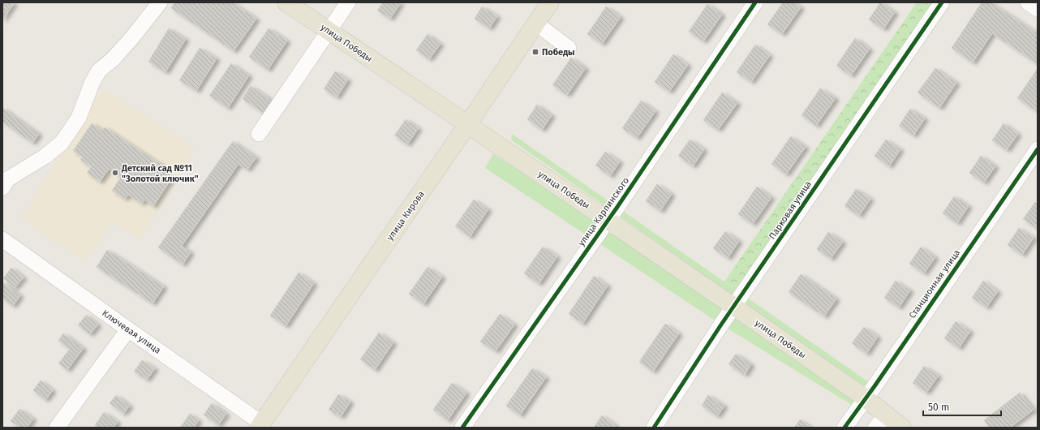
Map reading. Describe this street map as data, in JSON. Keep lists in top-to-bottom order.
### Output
{
  "streets": {
    "main road": ["улица Победы", "улица Кирова"],
    "street": [
      "Парковая улица",
      "улица Карпинского",
      "Станционная улица",
      "Ключевая улица"
    ]
  },
  "crossings": [
    ["улица Победы", "Парковая улица"],
    ["улица Победы", "улица Карпинского"],
    ["улица Победы", "улица Кирова"],
    ["улица Победы", "Станционная улица"],
    ["улица Кирова", "Ключевая улица"]
  ],
  "places": {
    "transit": ["Победы"],
    "other": ["Детский сад №11 \"Золотой ключик\""]
  },
  "scale_bar": "50 m"
}
